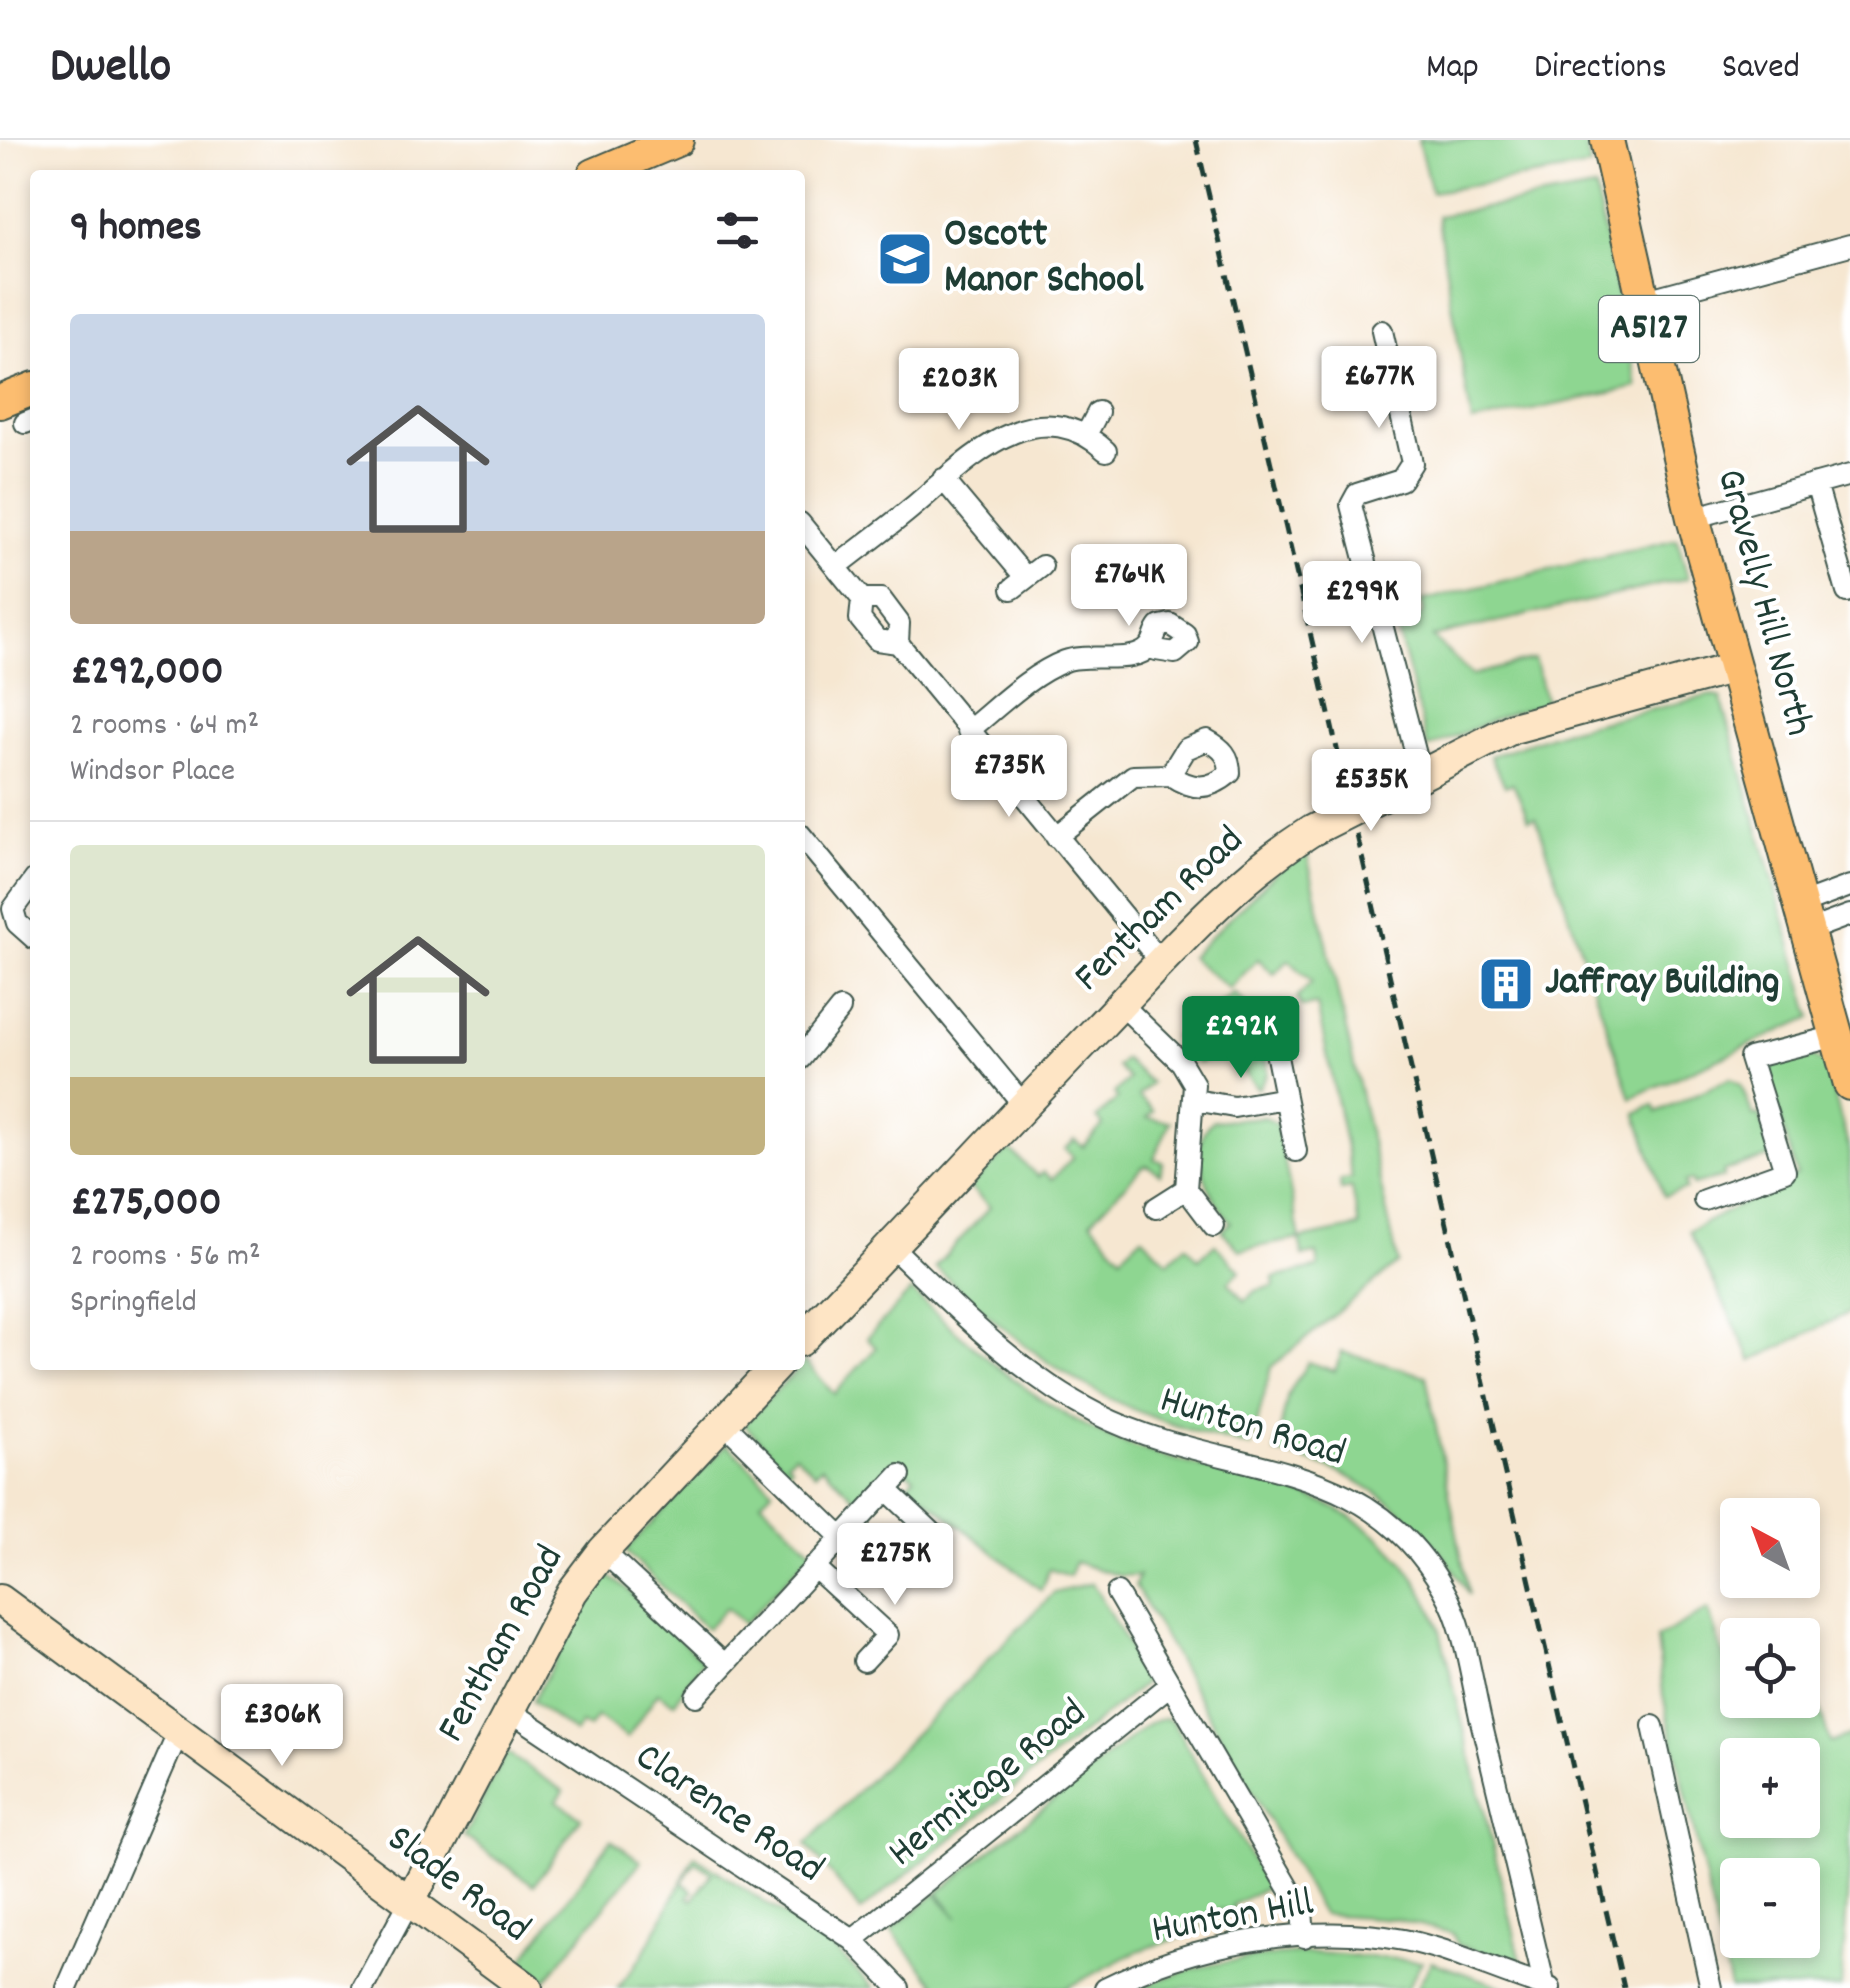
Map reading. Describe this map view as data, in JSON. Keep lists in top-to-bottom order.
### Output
{
  "streets": {
    "main road": ["A5127", "Gravelly Hill North"],
    "street": [
      "Fentham Road",
      "Hunton Road",
      "Hermitage Road",
      "Clarence Road",
      "Slade Road",
      "Hunton Hill"
    ]
  },
  "crossings": [
    ["Gravelly Hill North", "Fentham Road"],
    ["Fentham Road", "Hunton Road"],
    ["Fentham Road", "Clarence Road"],
    ["Fentham Road", "Slade Road"],
    ["Hunton Road", "Hunton Hill"],
    ["Hermitage Road", "Clarence Road"]
  ],
  "places": {
    "school or university": ["Oscott Manor School"],
    "building": ["Jaffray Building"]
  },
  "north": "top left",
  "page": {
    "header": "Dwello",
    "nav": ["Map", "Directions", "Saved"],
    "heading": "9 homes",
    "list": [
      {
        "name": "£292,000",
        "note": "2 rooms · 64 m² · Windsor Place"
      },
      {
        "name": "£275,000",
        "note": "2 rooms · 56 m² · Springfield"
      }
    ],
    "price": [
      "£677K",
      "£203K",
      "£764K",
      "£299K",
      "£735K",
      "£535K",
      "£292K",
      "£275K",
      "£306K"
    ],
    "map_buttons": ["+", "−"]
  }
}
